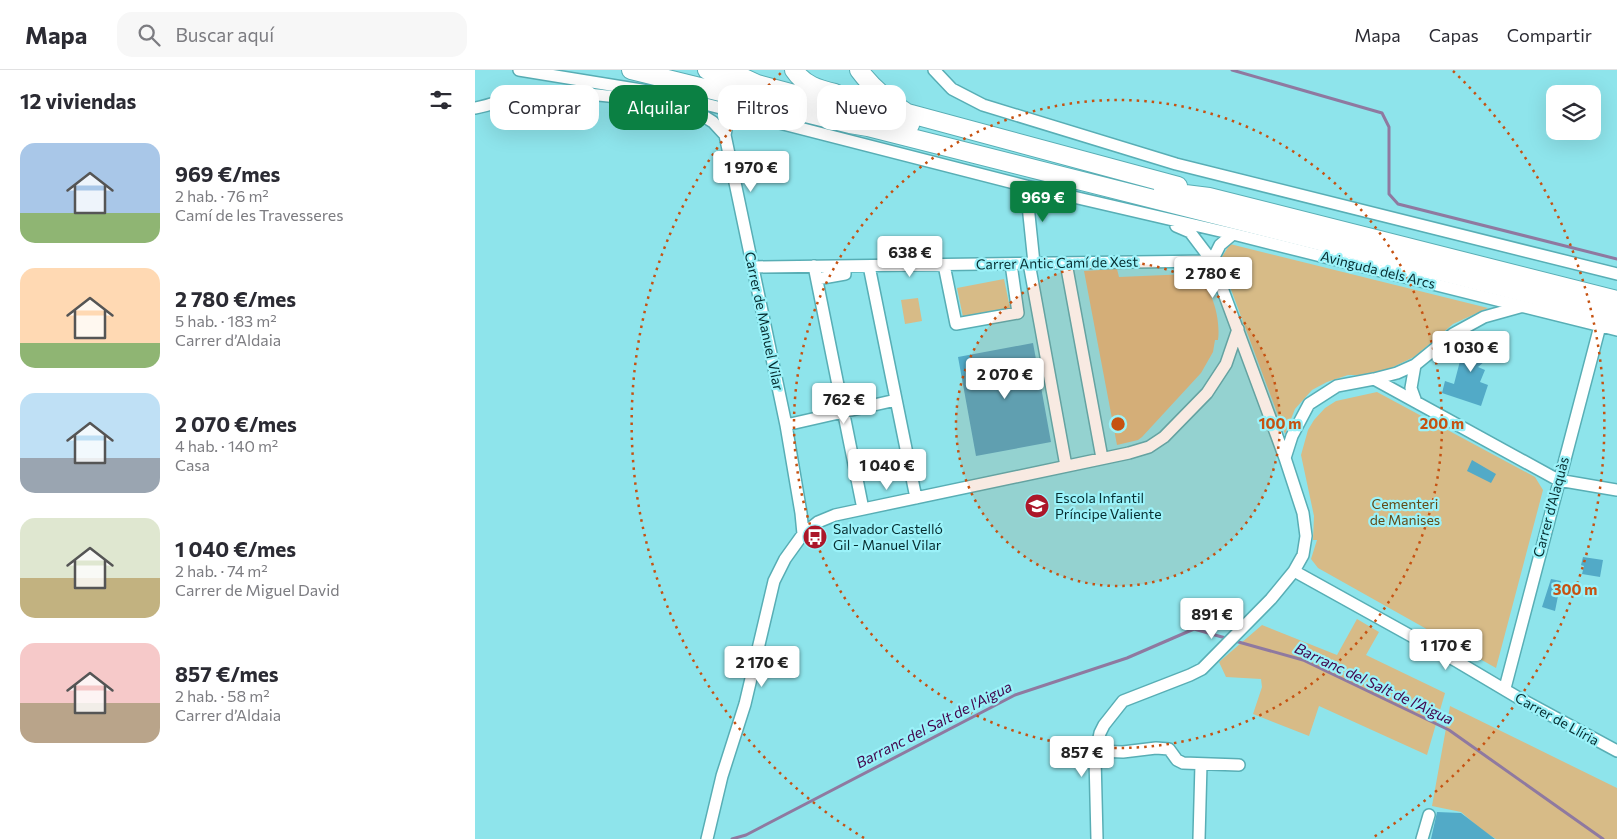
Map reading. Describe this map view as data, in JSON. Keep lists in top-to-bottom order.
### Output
{
  "streets": {
    "street": [
      "Carrer Antic Camí de Xest",
      "Avinguda dels Arcs",
      "Carrer de Manuel Vilar",
      "Carrer d’Alaquàs",
      "Carrer de Llíria"
    ]
  },
  "crossings": [
    ["Carrer Antic Camí de Xest", "Carrer de Manuel Vilar"],
    ["Avinguda dels Arcs", "Carrer d’Alaquàs"],
    ["Carrer d’Alaquàs", "Carrer de Llíria"]
  ],
  "water": ["Barranc del Salt de l'Aigua"],
  "parks": ["Cementeri de Manises"],
  "places": {
    "school or university": ["Escola Infantil Príncipe Valiente"],
    "bus stop": ["Salvador Castelló Gil - Manuel Vilar"]
  },
  "page": {
    "header": "Mapa",
    "search": "Buscar aquí",
    "nav": ["Mapa", "Capas", "Compartir"],
    "heading": "12 viviendas",
    "chip": [
      "Comprar",
      "Alquilar",
      "Filtros",
      "Nuevo"
    ],
    "list": [
      {
        "name": "969 €/mes",
        "note": "2 hab. · 76 m² · Camí de les Travesseres"
      },
      {
        "name": "2 780 €/mes",
        "note": "5 hab. · 183 m² · Carrer d’Aldaia"
      },
      {
        "name": "2 070 €/mes",
        "note": "4 hab. · 140 m² · Casa"
      },
      {
        "name": "1 040 €/mes",
        "note": "2 hab. · 74 m² · Carrer de Miguel David"
      },
      {
        "name": "857 €/mes",
        "note": "2 hab. · 58 m² · Carrer d’Aldaia"
      }
    ],
    "price": [
      "1 970 €",
      "969 €",
      "638 €",
      "2 780 €",
      "1 030 €",
      "2 070 €",
      "762 €",
      "1 040 €",
      "891 €",
      "1 170 €",
      "2 170 €",
      "857 €"
    ]
  },
  "rings": ["100 m", "200 m", "300 m"]
}
